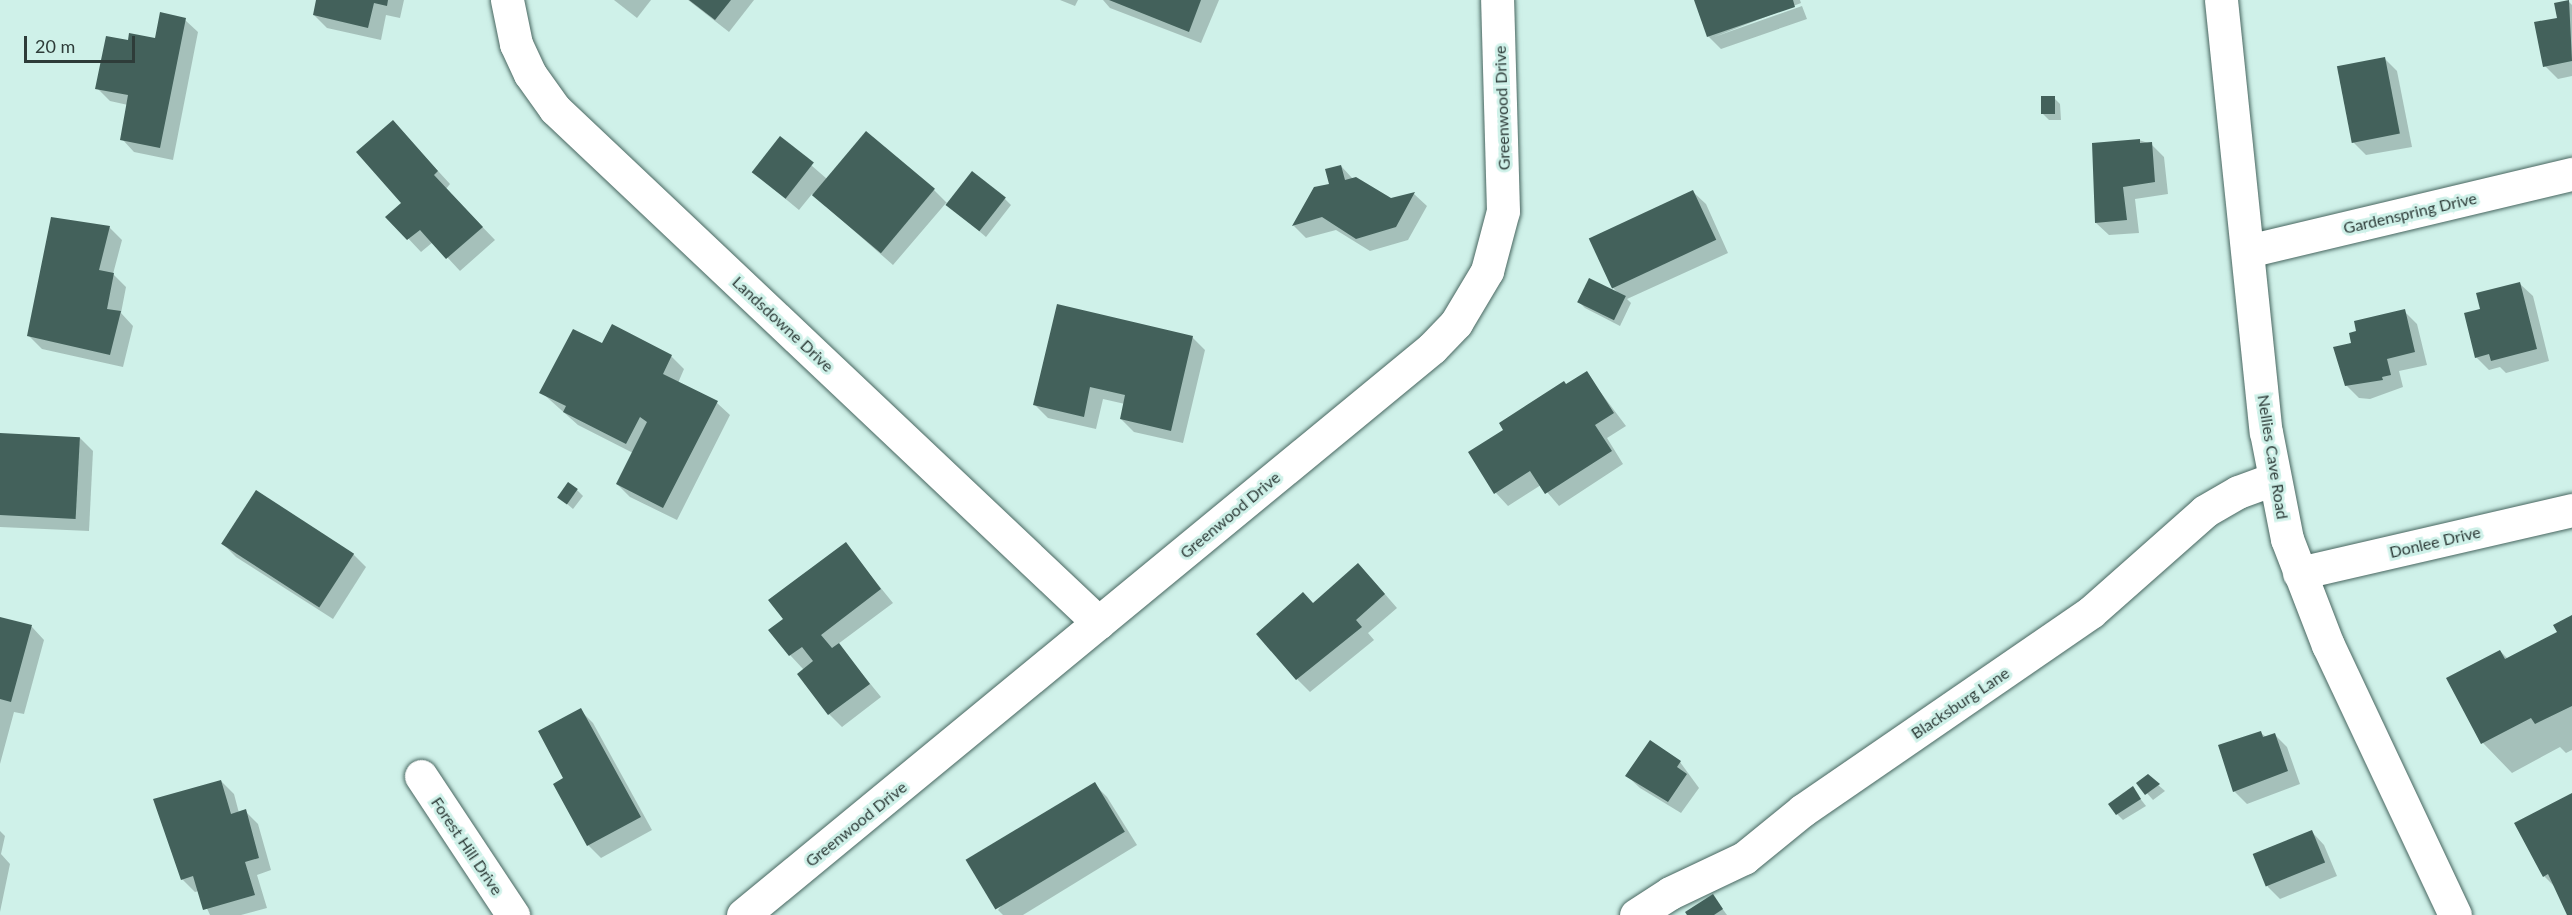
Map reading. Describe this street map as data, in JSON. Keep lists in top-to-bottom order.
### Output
{
  "streets": {
    "street": [
      "Greenwood Drive",
      "Gardenspring Drive",
      "Landsdowne Drive",
      "Nellies Cave Road",
      "Donlee Drive",
      "Blacksburg Lane",
      "Forest Hill Drive"
    ]
  },
  "crossings": [
    ["Greenwood Drive", "Landsdowne Drive"],
    ["Gardenspring Drive", "Nellies Cave Road"],
    ["Nellies Cave Road", "Donlee Drive"],
    ["Nellies Cave Road", "Blacksburg Lane"]
  ],
  "scale_bar": "20 m"
}
